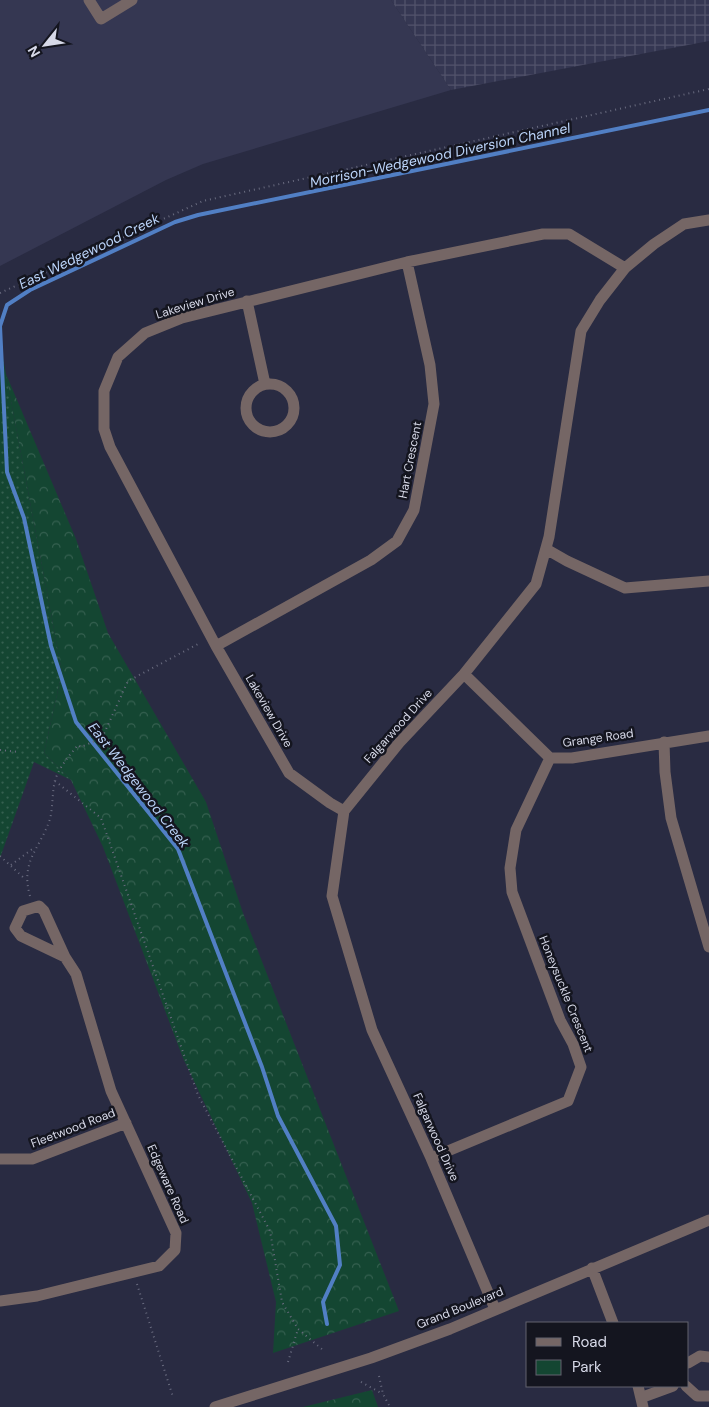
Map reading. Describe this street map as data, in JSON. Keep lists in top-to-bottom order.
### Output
{
  "streets": {
    "street": [
      "Lakeview Drive",
      "Hart Crescent",
      "Falgarwood Drive",
      "Grange Road",
      "Honeysuckle Crescent",
      "Fleetwood Road",
      "Edgeware Road",
      "Grand Boulevard"
    ]
  },
  "crossings": [
    ["Lakeview Drive", "Hart Crescent"],
    ["Lakeview Drive", "Falgarwood Drive"],
    ["Falgarwood Drive", "Grange Road"],
    ["Falgarwood Drive", "Honeysuckle Crescent"],
    ["Falgarwood Drive", "Grand Boulevard"],
    ["Grange Road", "Honeysuckle Crescent"],
    ["Fleetwood Road", "Edgeware Road"]
  ],
  "water": ["Morrison-Wedgewood Diversion Channel", "East Wedgewood Creek"],
  "legend": ["Road", "Park"],
  "north": "bottom left"
}
